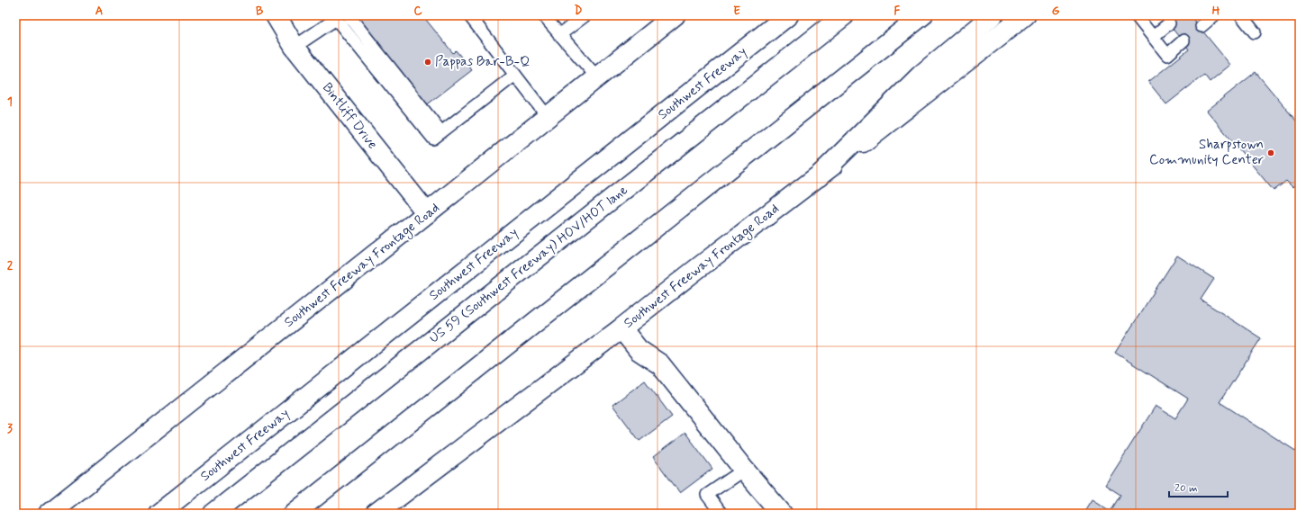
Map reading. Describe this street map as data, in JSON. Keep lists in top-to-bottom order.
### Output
{
  "streets": {
    "main road": [
      "Southwest Freeway",
      "Bintliff Drive",
      "US 59 (Southwest Freeway) HOV/HOT lane",
      "Southwest Freeway Frontage Road"
    ]
  },
  "crossings": [
    ["Bintliff Drive", "Southwest Freeway Frontage Road"]
  ],
  "places": ["Pappas Bar-B-Q", "Sharpstown Community Center"],
  "scale_bar": "20 m",
  "grid": {
    "columns": [
      "A",
      "B",
      "C",
      "D",
      "E",
      "F",
      "G",
      "H"
    ],
    "rows": ["1", "2", "3"]
  }
}
